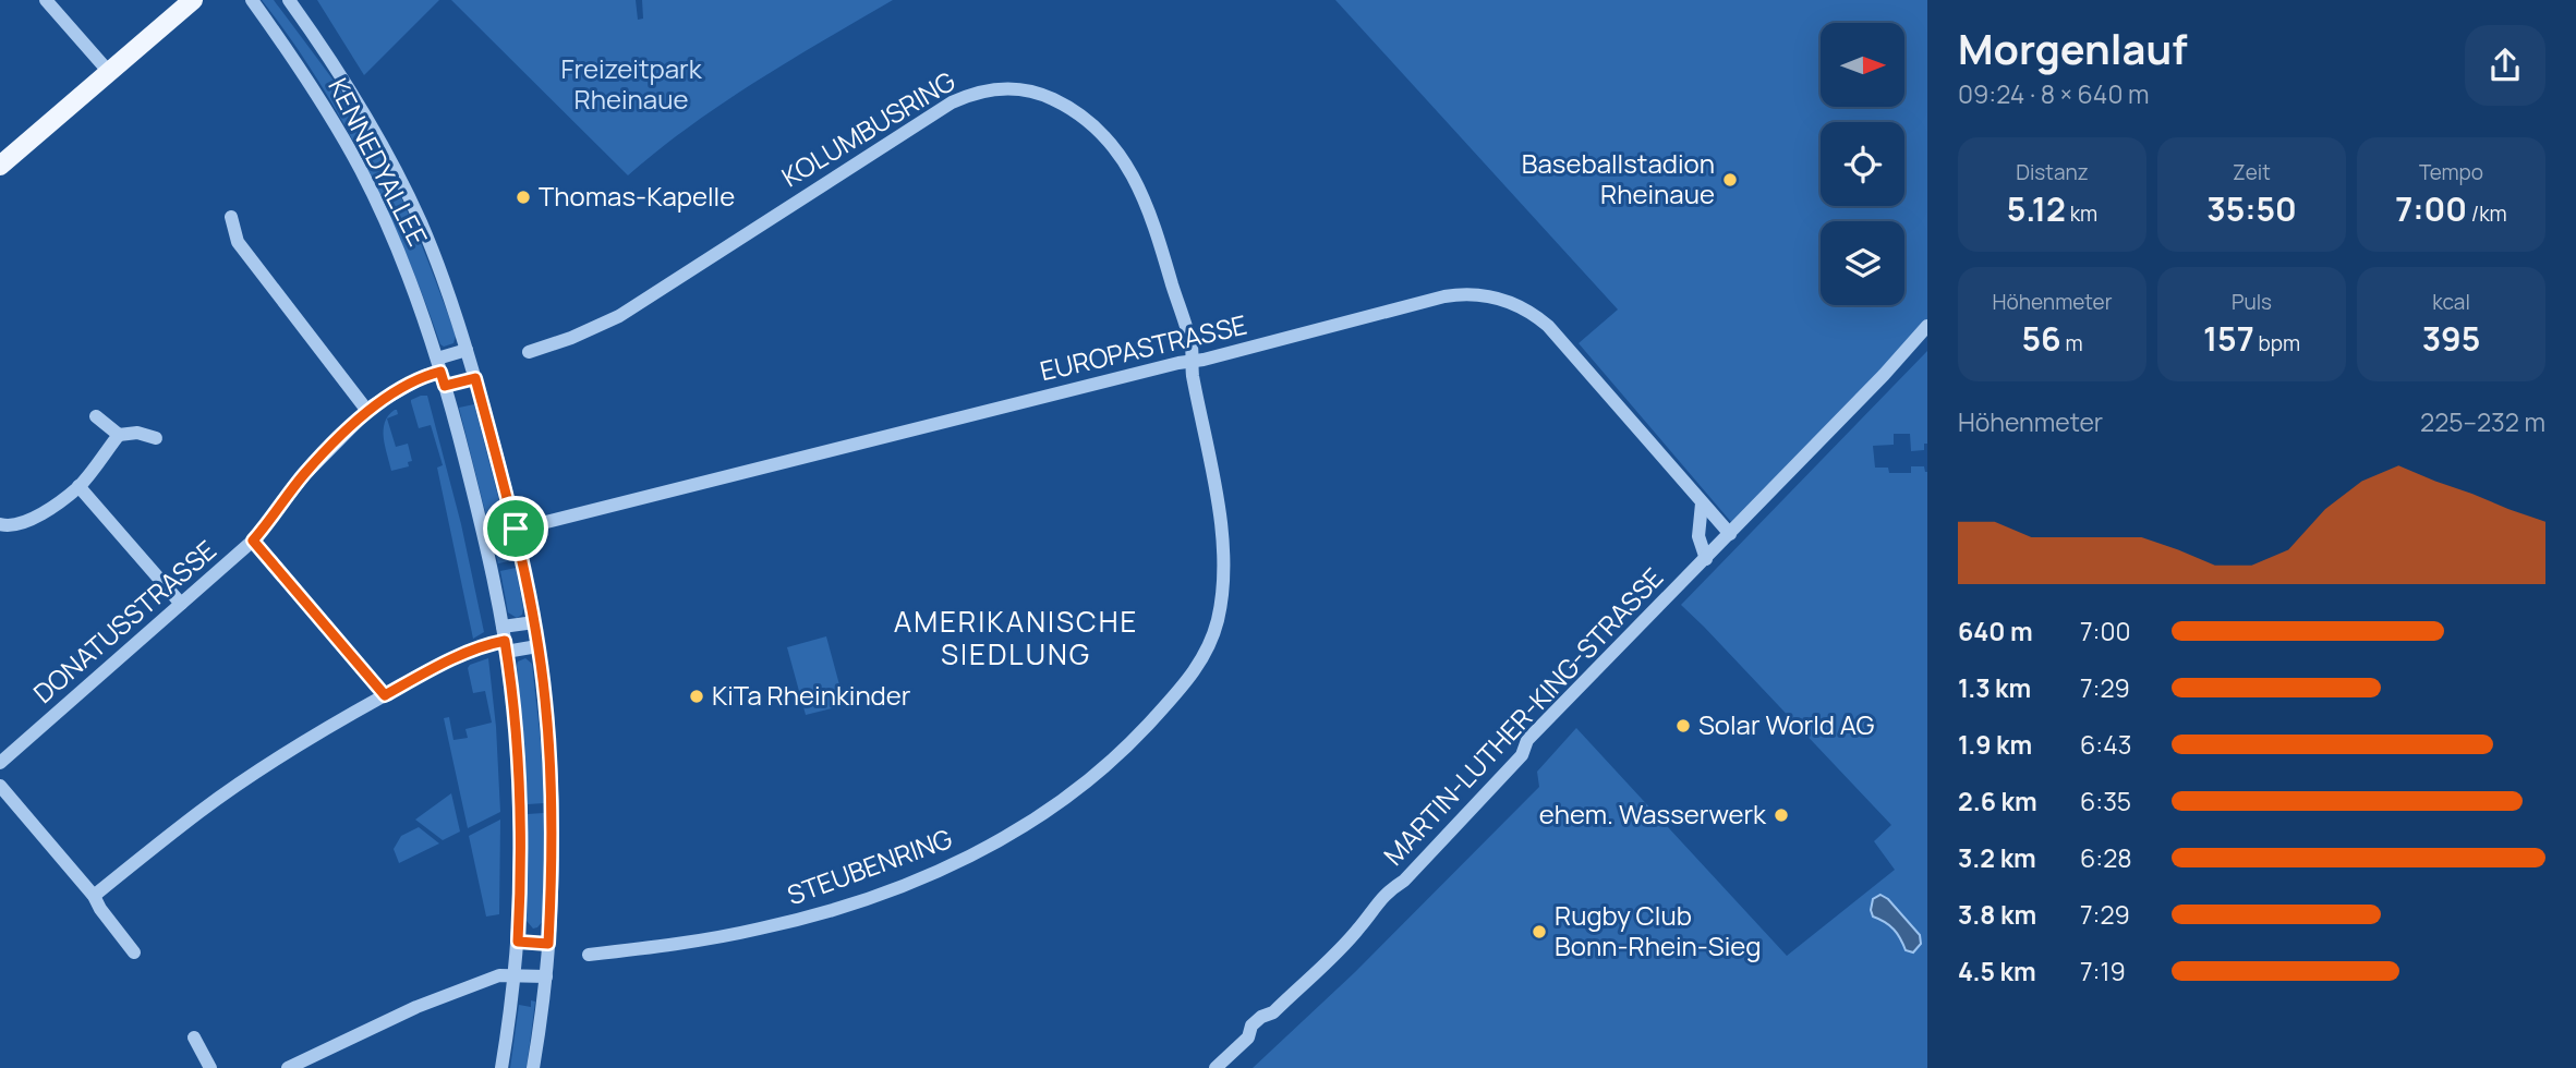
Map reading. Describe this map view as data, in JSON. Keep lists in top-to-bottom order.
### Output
{
  "streets": {
    "street": [
      "KOLUMBUSRING",
      "KENNEDYALLEE",
      "EUROPASTRASSE",
      "DONATUSSTRASSE",
      "MARTIN-LUTHER-KING-STRASSE",
      "STEUBENRING"
    ]
  },
  "crossings": [
    ["KOLUMBUSRING", "EUROPASTRASSE"],
    ["KOLUMBUSRING", "STEUBENRING"],
    ["KENNEDYALLEE", "EUROPASTRASSE"],
    ["KENNEDYALLEE", "DONATUSSTRASSE"],
    ["EUROPASTRASSE", "MARTIN-LUTHER-KING-STRASSE"],
    ["EUROPASTRASSE", "STEUBENRING"]
  ],
  "districts": ["AMERIKANISCHE SIEDLUNG"],
  "parks": ["Freizeitpark Rheinaue"],
  "places": [
    "Baseballstadion Rheinaue",
    "Thomas-Kapelle",
    "KiTa Rheinkinder",
    "Solar World AG",
    "ehem. Wasserwerk",
    "Rugby Club Bonn-Rhein-Sieg"
  ],
  "north": "right",
  "page": {
    "heading": ["Morgenlauf", "09:24 · 8 × 640 m"],
    "stats": [
      ["Distanz", "5.12 km"],
      ["Zeit", "35:50"],
      ["Tempo", "7:00 /km"],
      ["Höhenmeter", "56 m"],
      ["Puls", "157 bpm"],
      ["kcal", "395"]
    ],
    "chart": ["Höhenmeter", "225–232 m"],
    "list": [
      {
        "name": "640 m",
        "note": "7:00"
      },
      {
        "name": "1.3 km",
        "note": "7:29"
      },
      {
        "name": "1.9 km",
        "note": "6:43"
      },
      {
        "name": "2.6 km",
        "note": "6:35"
      },
      {
        "name": "3.2 km",
        "note": "6:28"
      },
      {
        "name": "3.8 km",
        "note": "7:29"
      },
      {
        "name": "4.5 km",
        "note": "7:19"
      }
    ]
  }
}
